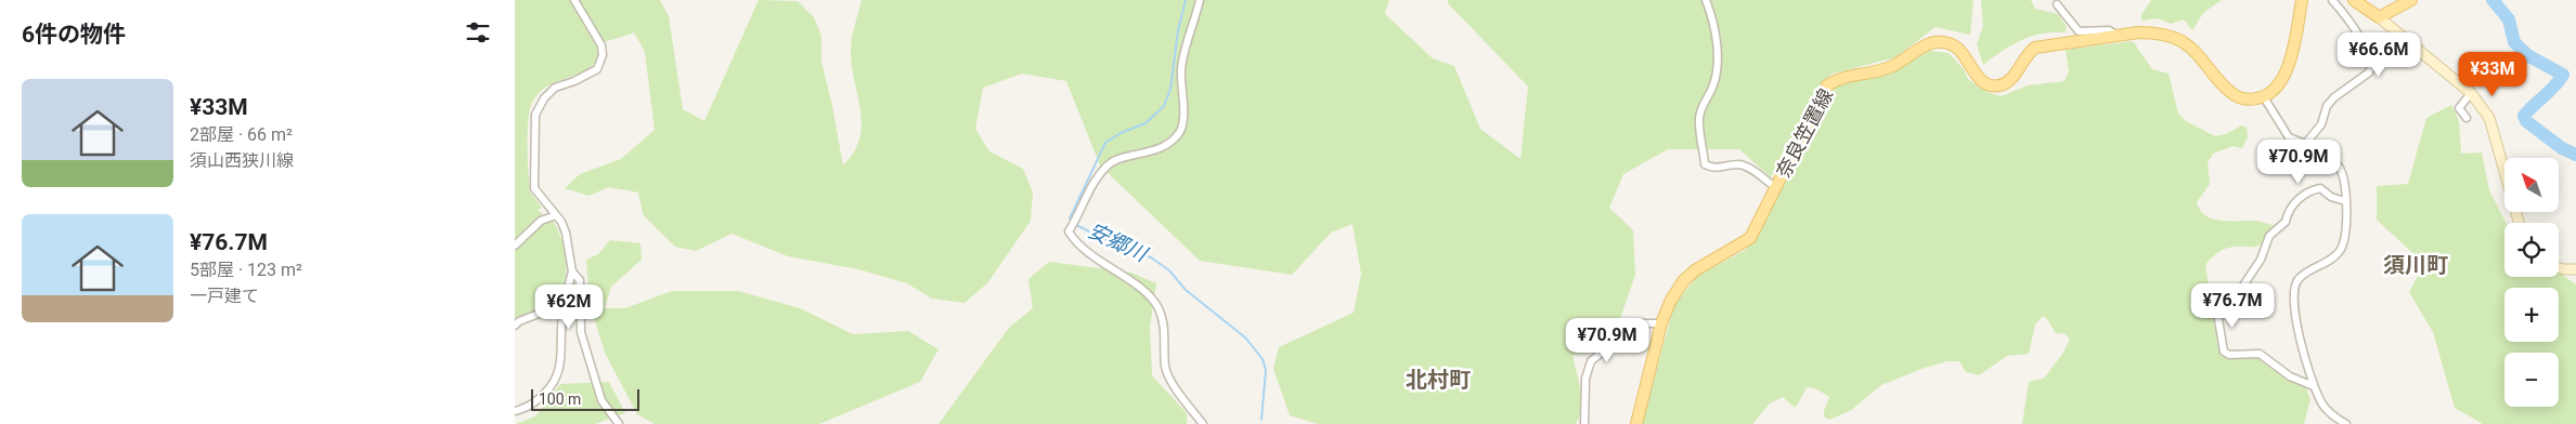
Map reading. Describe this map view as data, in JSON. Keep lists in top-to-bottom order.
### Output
{
  "streets": {
    "main road": ["奈良笠置線"]
  },
  "districts": ["須川町", "北村町"],
  "water": ["安郷川"],
  "scale_bar": "100 m",
  "north": "top left",
  "page": {
    "heading": "6件の物件",
    "price": [
      "¥66.6M",
      "¥33M",
      "¥70.9M",
      "¥76.7M",
      "¥62M",
      "¥70.9M"
    ],
    "list": [
      {
        "name": "¥33M",
        "note": "2部屋 · 66 m² · 須山西狭川線"
      },
      {
        "name": "¥76.7M",
        "note": "5部屋 · 123 m² · 一戸建て"
      }
    ],
    "map_buttons": ["+", "−"],
    "scale": "100 m"
  }
}
